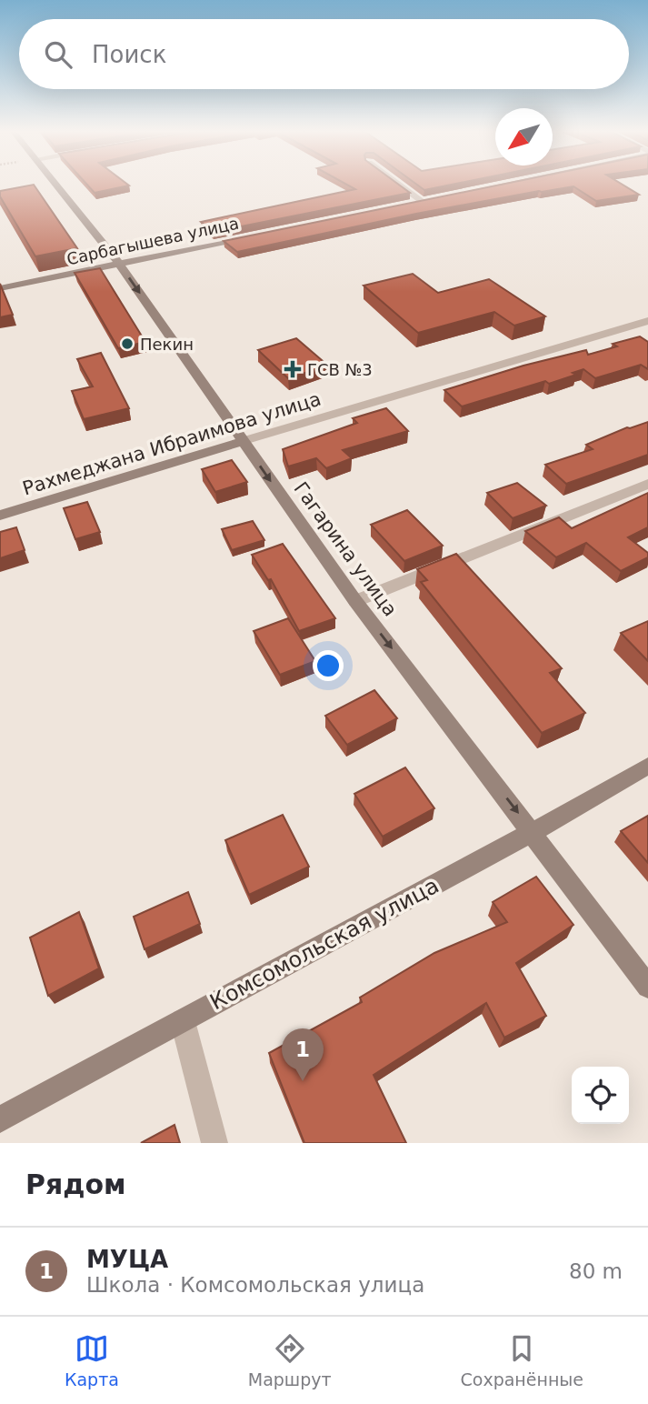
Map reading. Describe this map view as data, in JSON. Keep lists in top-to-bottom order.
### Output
{
  "streets": {
    "main road": [
      "Сарбагышева улица",
      "Рахмеджана Ибраимова улица",
      "Гагарина улица",
      "Комсомольская улица"
    ]
  },
  "crossings": [
    ["Сарбагышева улица", "Гагарина улица"],
    ["Рахмеджана Ибраимова улица", "Гагарина улица"],
    ["Гагарина улица", "Комсомольская улица"]
  ],
  "one_way": ["Гагарина улица"],
  "places": {
    "other": ["Пекин"],
    "health": ["ГСВ №3"]
  },
  "north": "bottom left",
  "page": {
    "search": "Поиск",
    "pins": "1",
    "heading": "Рядом",
    "list": [
      {
        "mark": "1",
        "name": "МУЦА",
        "note": "Школа · Комсомольская улица",
        "value": "80 m"
      }
    ],
    "nav": ["Карта", "Маршрут", "Сохранённые"]
  }
}
